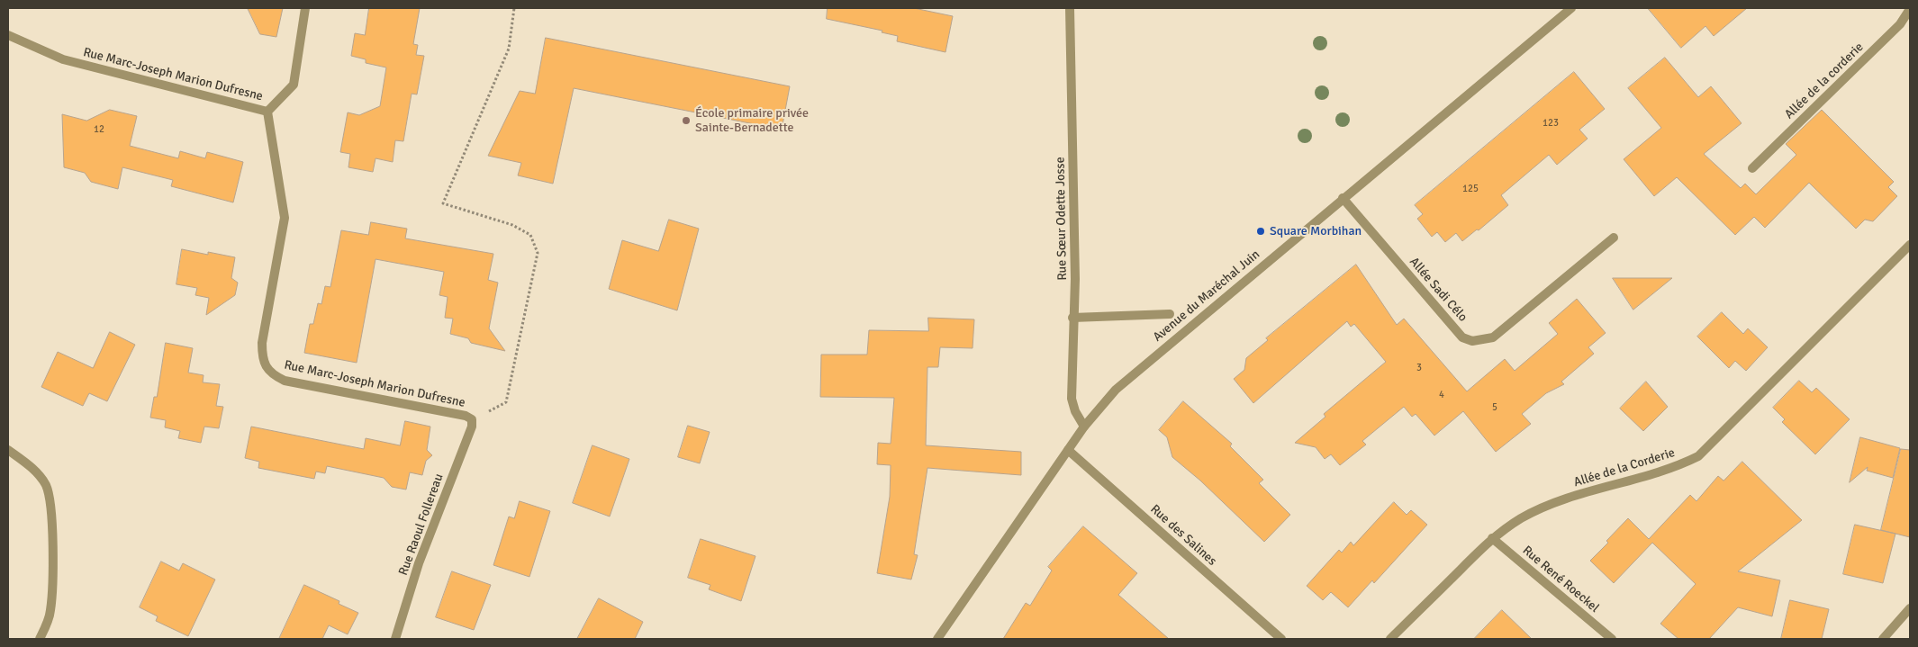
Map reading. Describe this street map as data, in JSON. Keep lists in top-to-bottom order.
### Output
{
  "streets": {
    "street": [
      "Rue Marc-Joseph Marion Dufresne",
      "Allée de la corderie",
      "Rue Sœur Odette Josse",
      "Allée Sadi Célo",
      "Avenue du Maréchal Juin",
      "Allée de la Corderie",
      "Rue Raoul Follereau",
      "Rue des Salines",
      "Rue René Roeckel"
    ]
  },
  "crossings": [
    ["Rue Marc-Joseph Marion Dufresne", "Rue Raoul Follereau"],
    ["Rue Sœur Odette Josse", "Avenue du Maréchal Juin"],
    ["Allée Sadi Célo", "Avenue du Maréchal Juin"],
    ["Avenue du Maréchal Juin", "Rue des Salines"],
    ["Allée de la Corderie", "Rue René Roeckel"]
  ],
  "places": ["École primaire privée Sainte-Bernadette", "Square Morbihan"],
  "house_numbers": [
    "123",
    "12",
    "125",
    "3",
    "4",
    "5"
  ]
}
